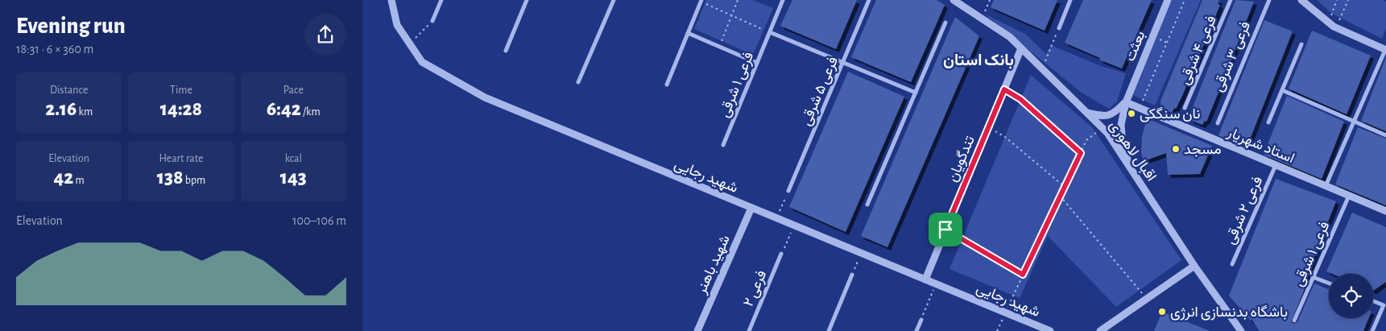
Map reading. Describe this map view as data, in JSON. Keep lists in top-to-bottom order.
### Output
{
  "streets": {
    "street": [
      "بعثت",
      "فرعی ۴ شرقی",
      "فرعی ۳ شرقی",
      "فرعی ۱ شرقی",
      "فرعی ۵ شرقی",
      "استاد شهریار",
      "اقبال لاهوری",
      "تندگویان",
      "شهید رجایی",
      "فرعی ۲ شرقی",
      "شهید باهنر",
      "فرعی ۲"
    ]
  },
  "crossings": [
    ["بعثت", "استاد شهریار"],
    ["بعثت", "اقبال لاهوری"],
    ["فرعی ۱ شرقی", "استاد شهریار"],
    ["استاد شهریار", "فرعی ۲ شرقی"],
    ["اقبال لاهوری", "تندگویان"],
    ["تندگویان", "شهید رجایی"],
    ["شهید رجایی", "شهید باهنر"]
  ],
  "districts": ["بانک استان"],
  "places": ["نان سنگکی", "مسجد", "باشگاه بدنسازی انرژی"],
  "page": {
    "heading": ["Evening run", "18:31 · 6 × 360 m"],
    "stats": [
      ["Distance", "2.16 km"],
      ["Time", "14:28"],
      ["Pace", "6:42 /km"],
      ["Elevation", "42 m"],
      ["Heart rate", "138 bpm"],
      ["kcal", "143"]
    ],
    "chart": ["Elevation", "100–106 m"]
  }
}
